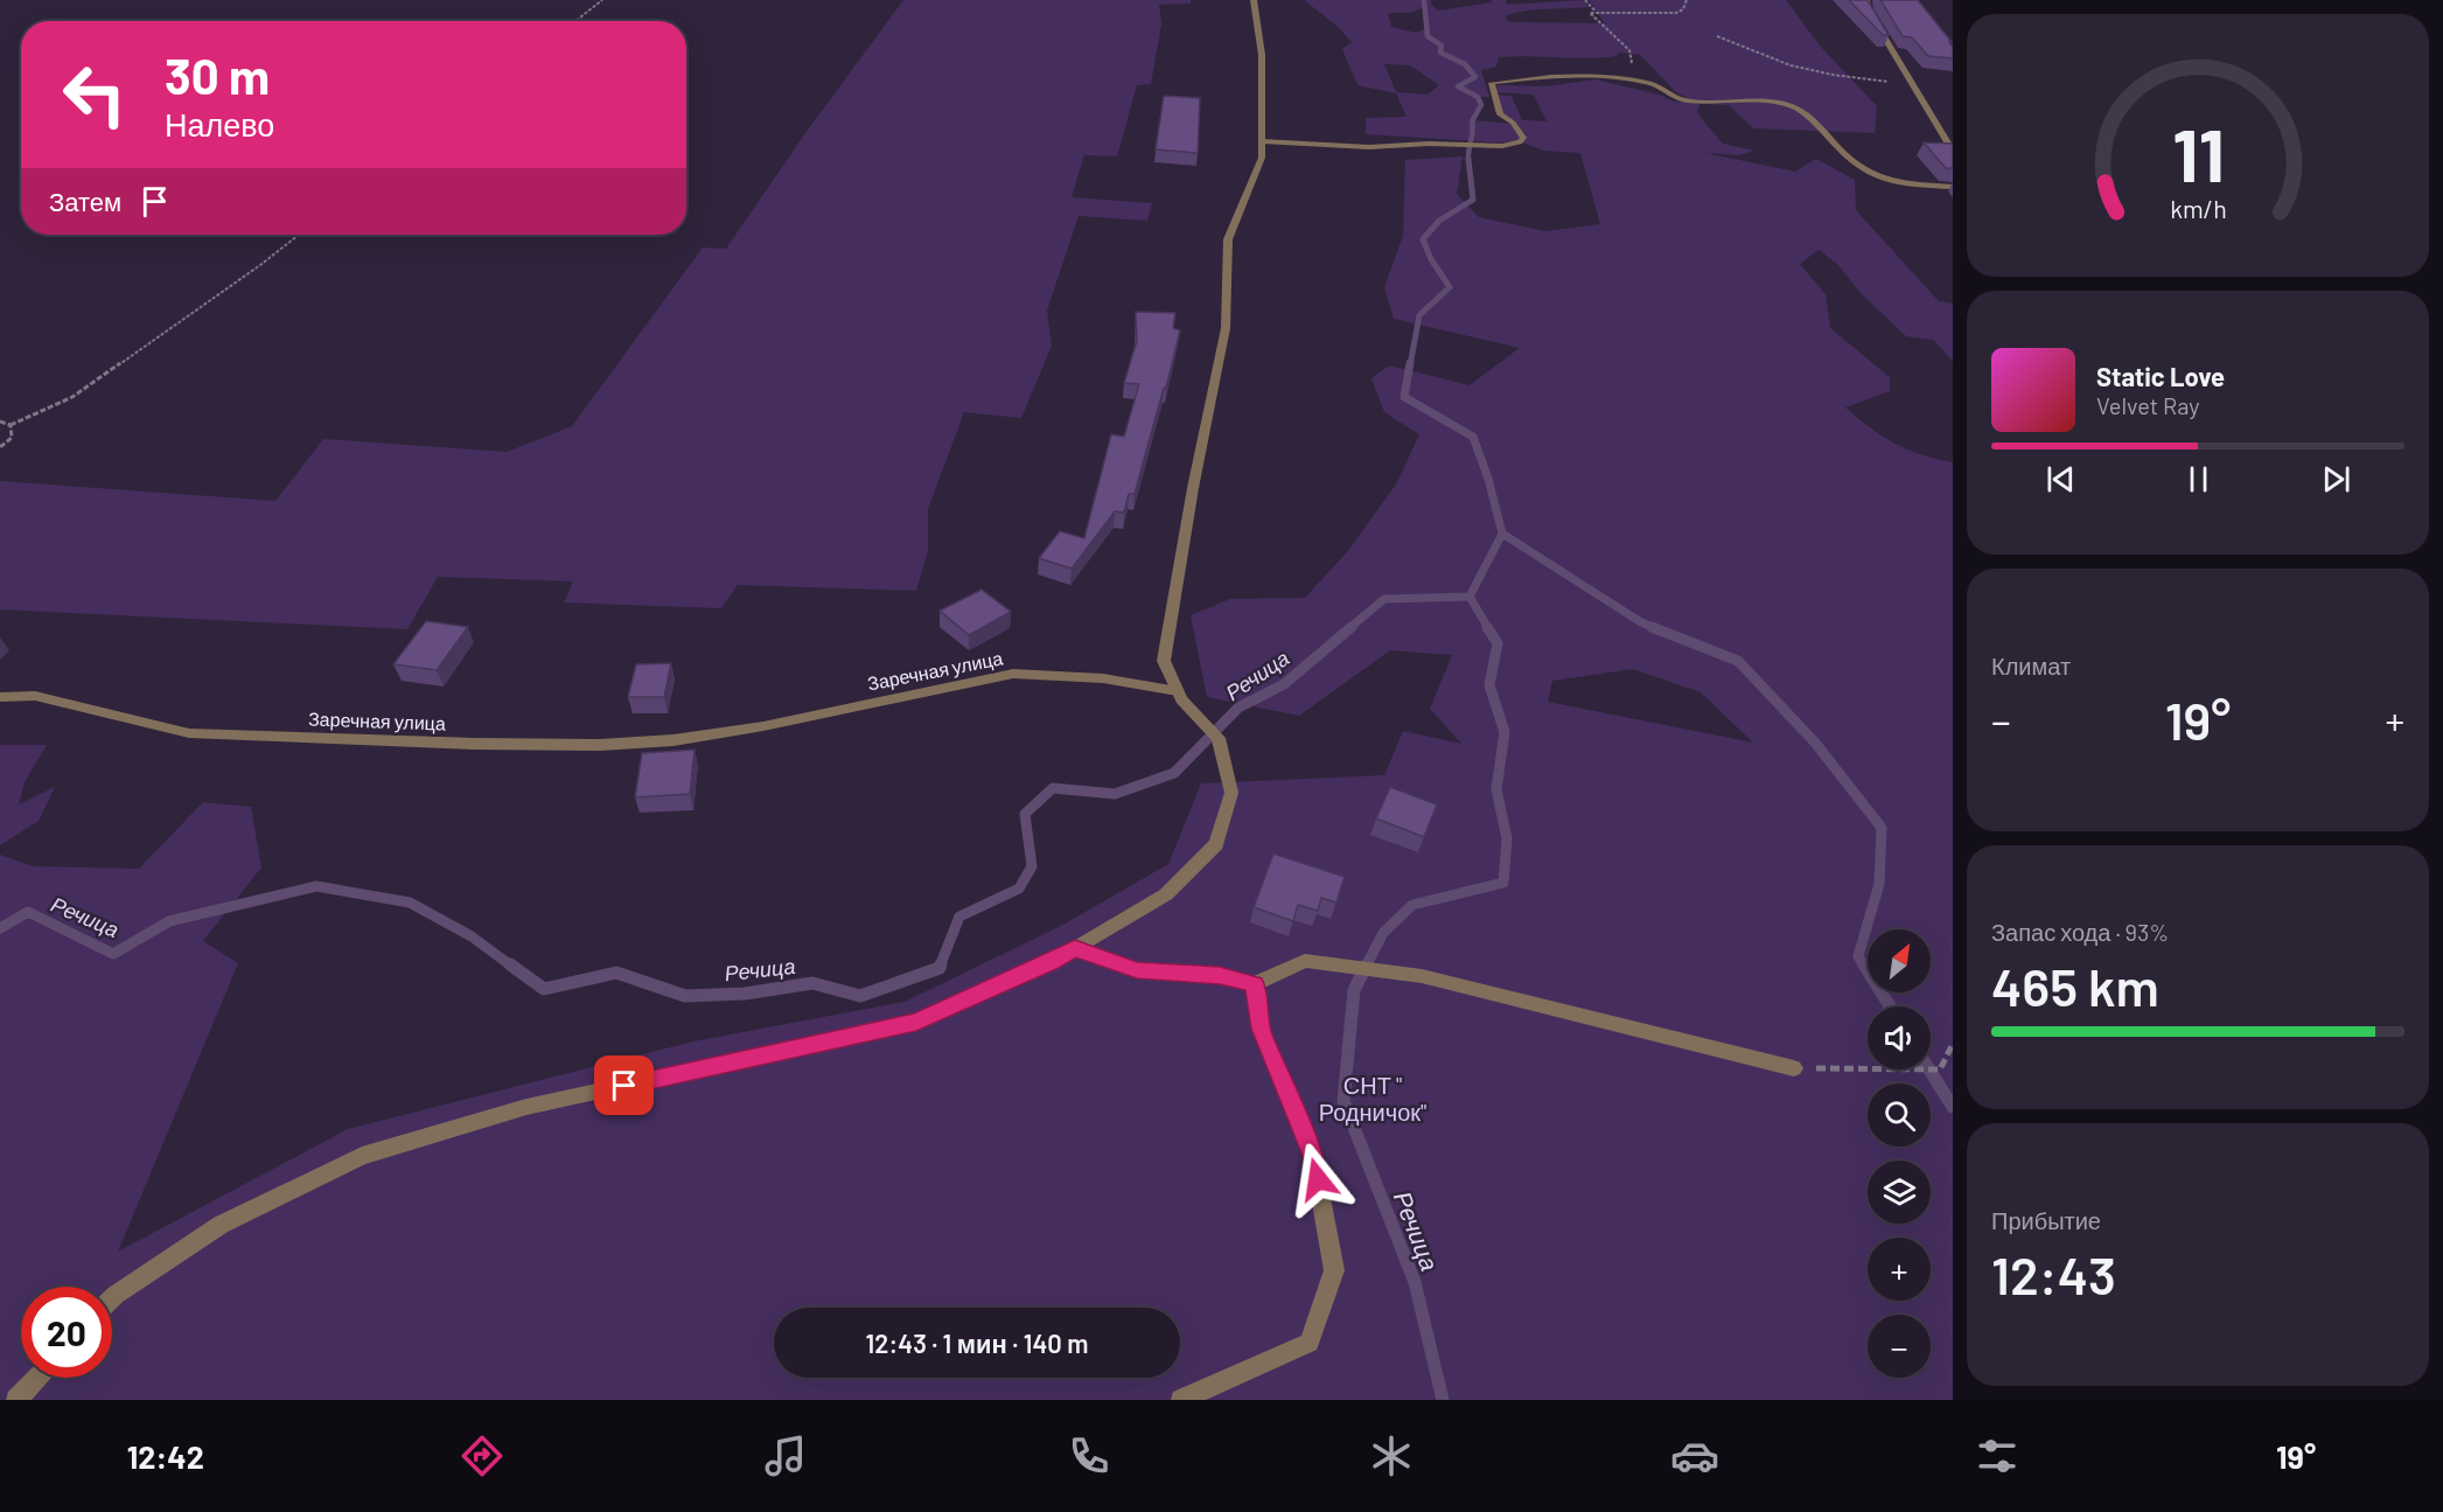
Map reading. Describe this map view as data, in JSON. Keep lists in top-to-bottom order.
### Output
{
  "streets": {
    "street": ["Заречная улица"]
  },
  "water": ["Речица"],
  "parks": ["СНТ \" Родничок\""],
  "north": "top right",
  "page": {
    "turn": ["30 m", "Налево"],
    "then": "Затем",
    "song": ["Static Love", "Velvet Ray"],
    "tile": [
      "Климат",
      ["Запас хода · 93%", "465 km"],
      ["Прибытие", "12:43"]
    ],
    "heat": ["−", "19°", "+"],
    "map_buttons": ["+", "−"],
    "limit": "20",
    "trip": "12:43 · 1 мин · 140 m",
    "tabs": ["12:42", "19°"],
    "gauge": ["11", "km/h"]
  }
}
